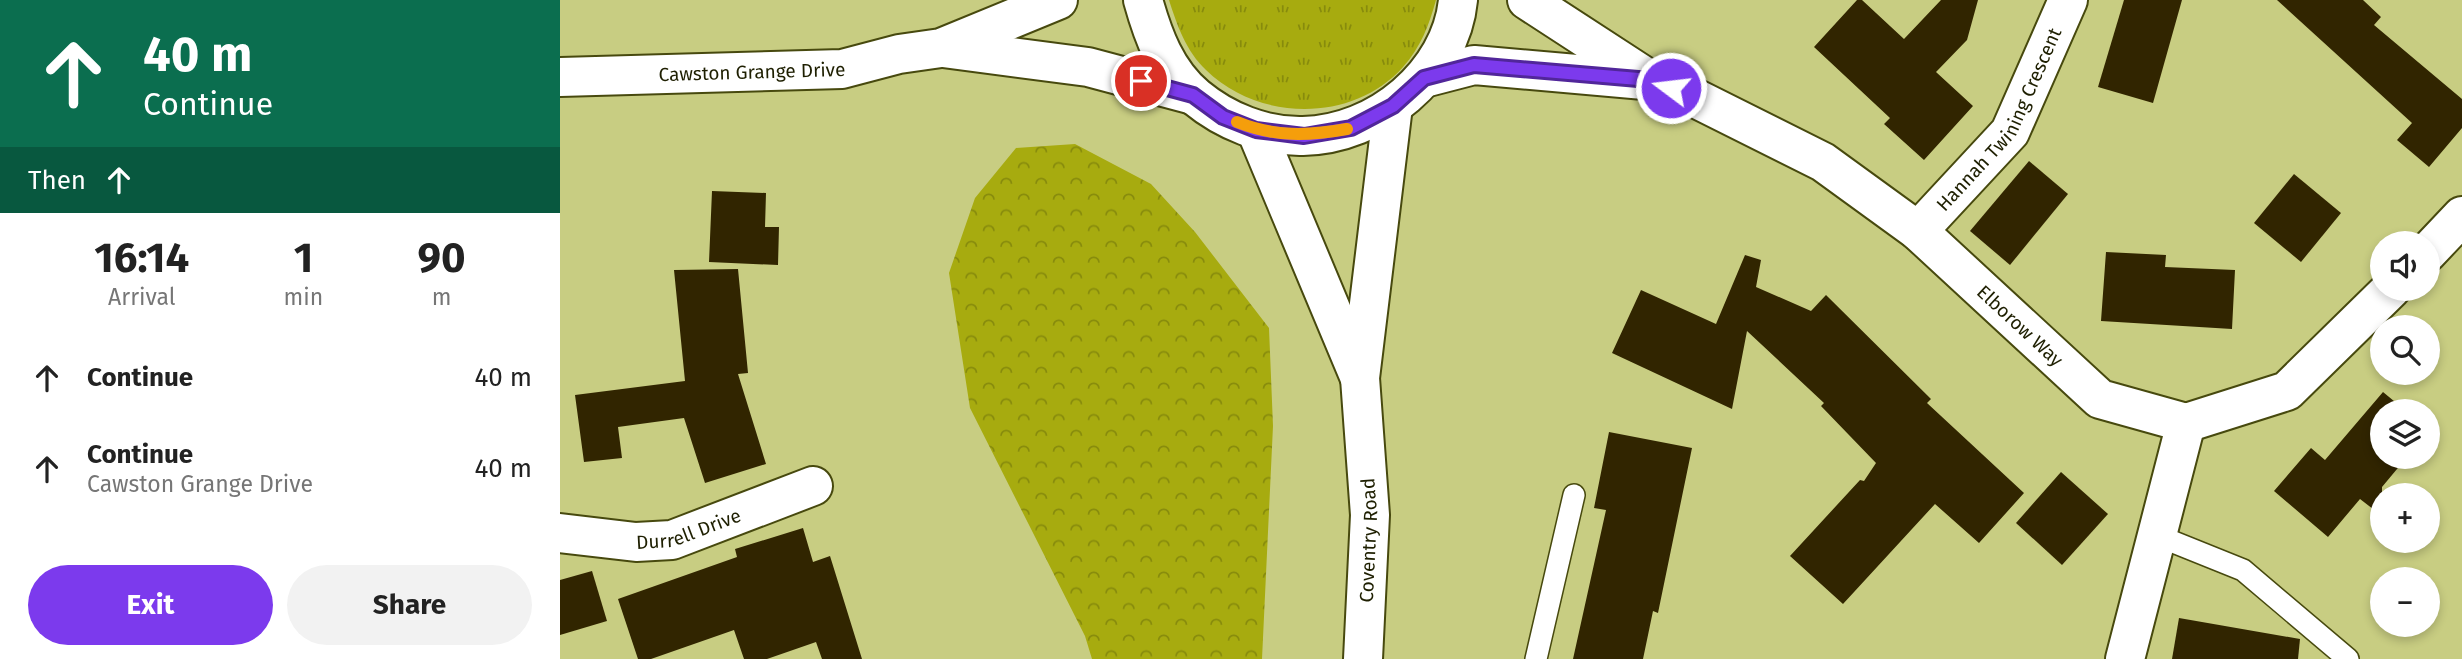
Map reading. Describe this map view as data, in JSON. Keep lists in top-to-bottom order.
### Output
{
  "streets": {
    "street": [
      "Cawston Grange Drive",
      "Hannah Twining Crescent",
      "Elborow Way",
      "Durrell Drive",
      "Coventry Road"
    ]
  },
  "crossings": [
    ["Hannah Twining Crescent", "Elborow Way"]
  ],
  "page": {
    "turn": ["40 m", "Continue"],
    "then": "Then",
    "eta": [
      "16:14",
      "Arrival",
      "1",
      "min",
      "90",
      "m"
    ],
    "map_buttons": ["+", "−"],
    "list": [
      {
        "name": "Continue",
        "value": "40 m"
      },
      {
        "name": "Continue",
        "note": "Cawston Grange Drive",
        "value": "40 m"
      }
    ],
    "buttons": ["Exit", "Share"]
  }
}
